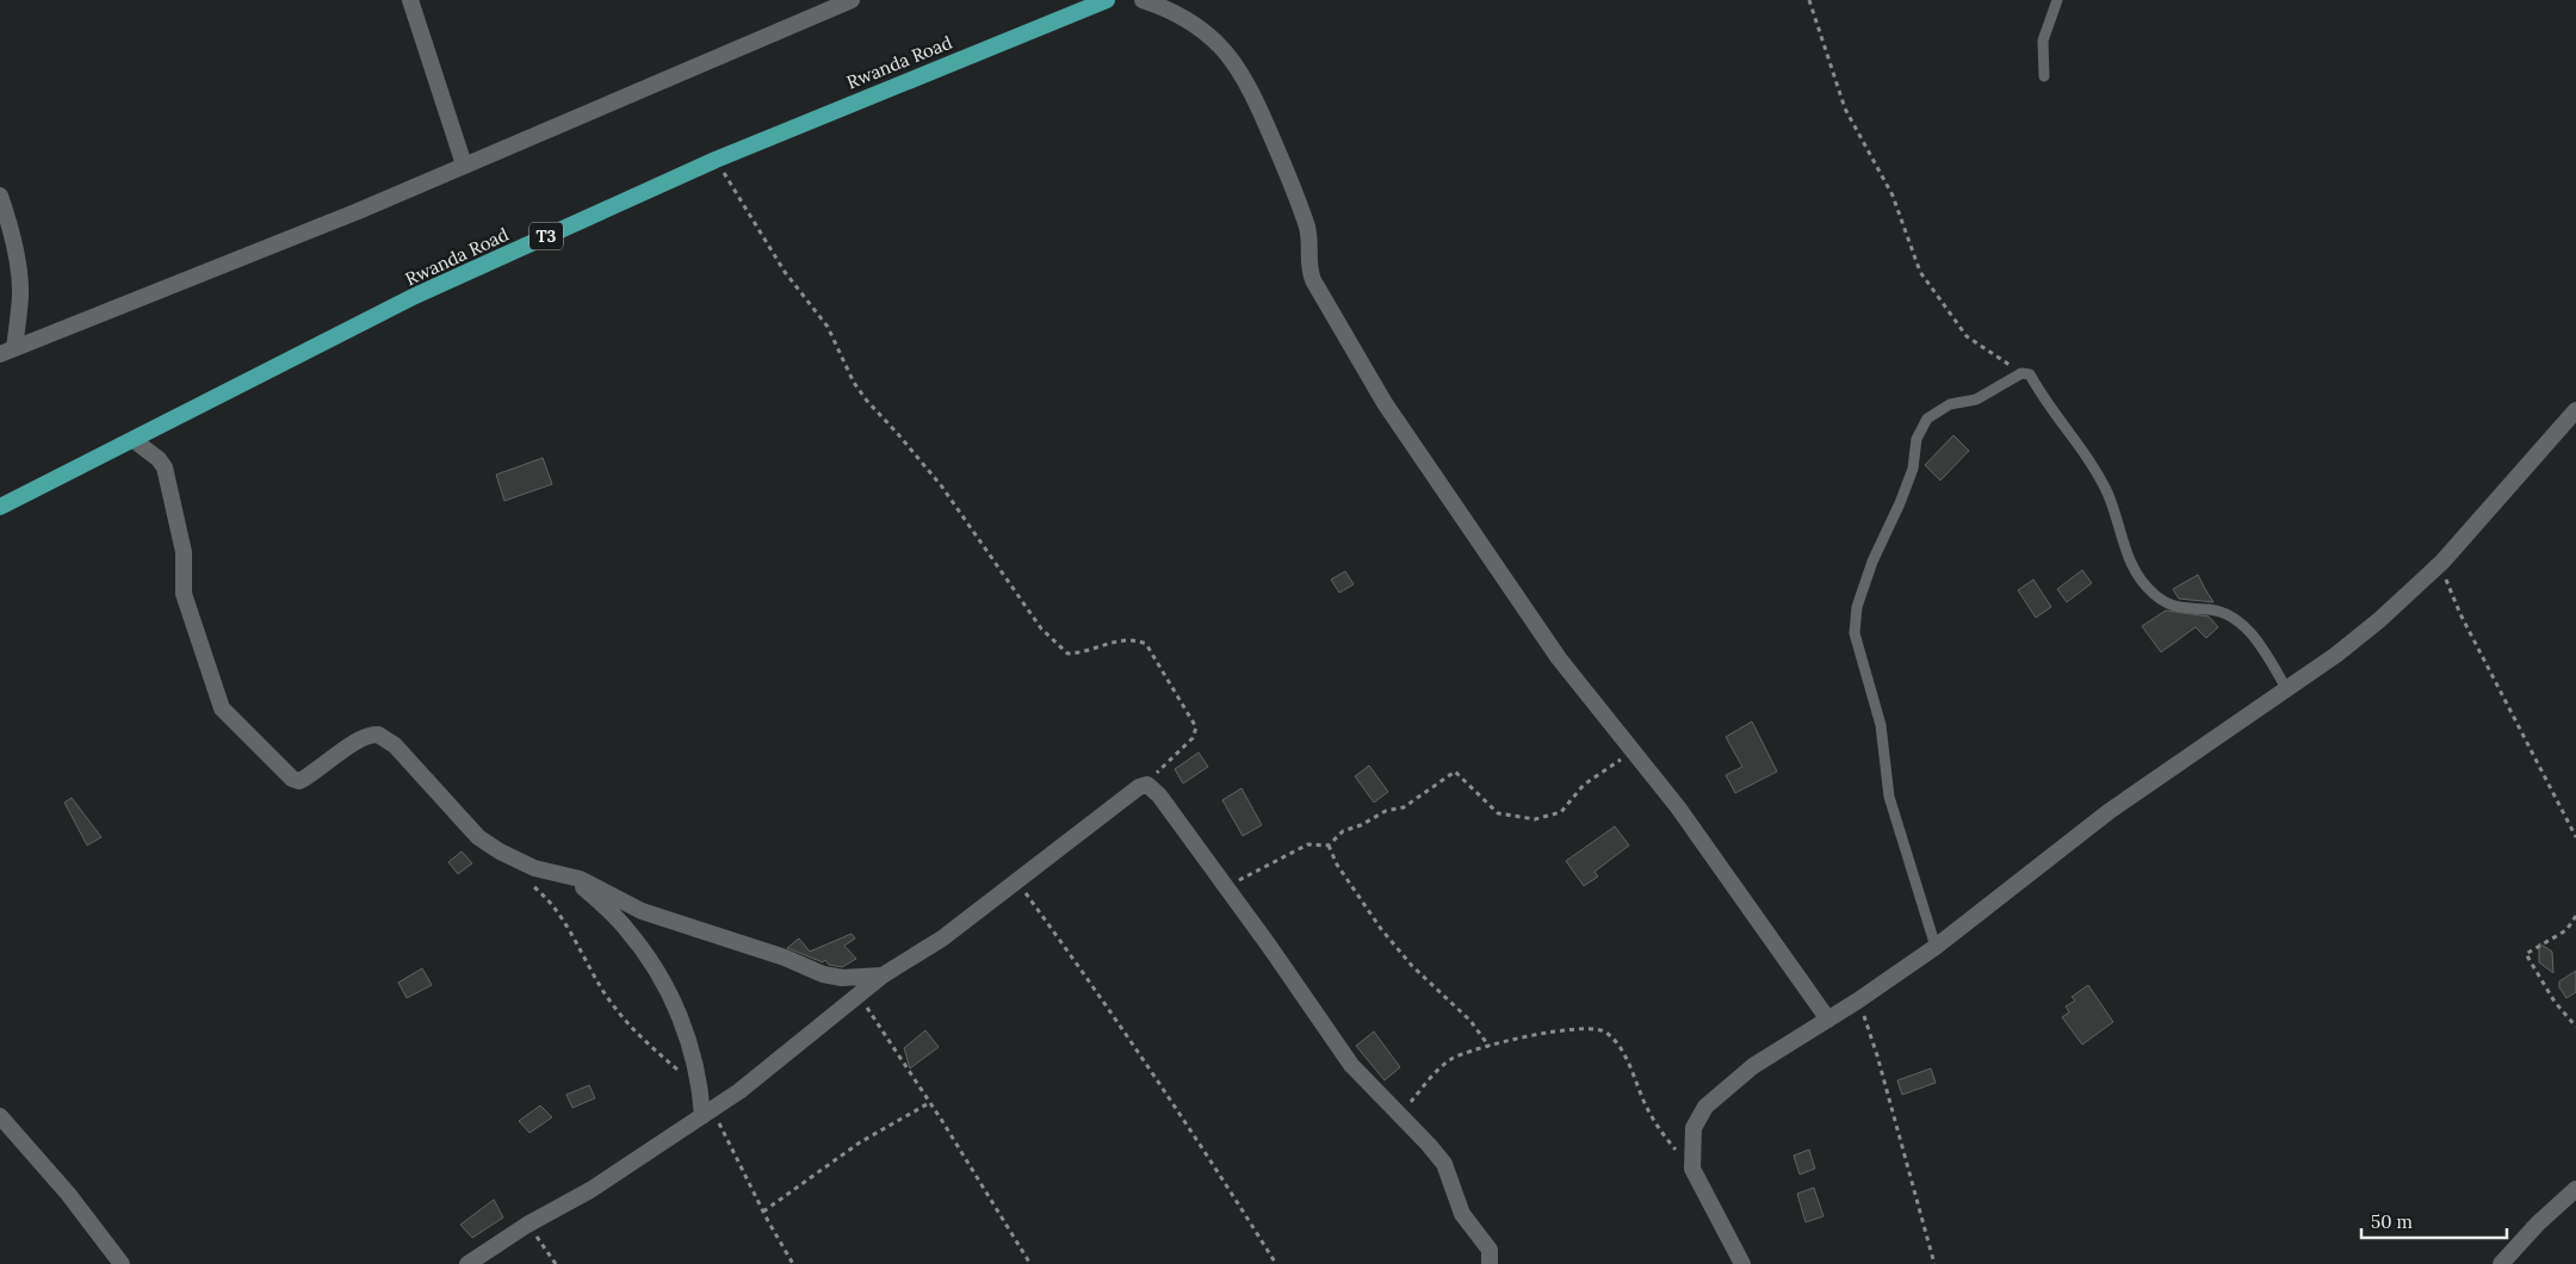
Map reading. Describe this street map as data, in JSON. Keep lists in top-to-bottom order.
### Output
{
  "streets": {
    "highway": ["Rwanda Road", "T3"]
  },
  "scale_bar": "50 m"
}
